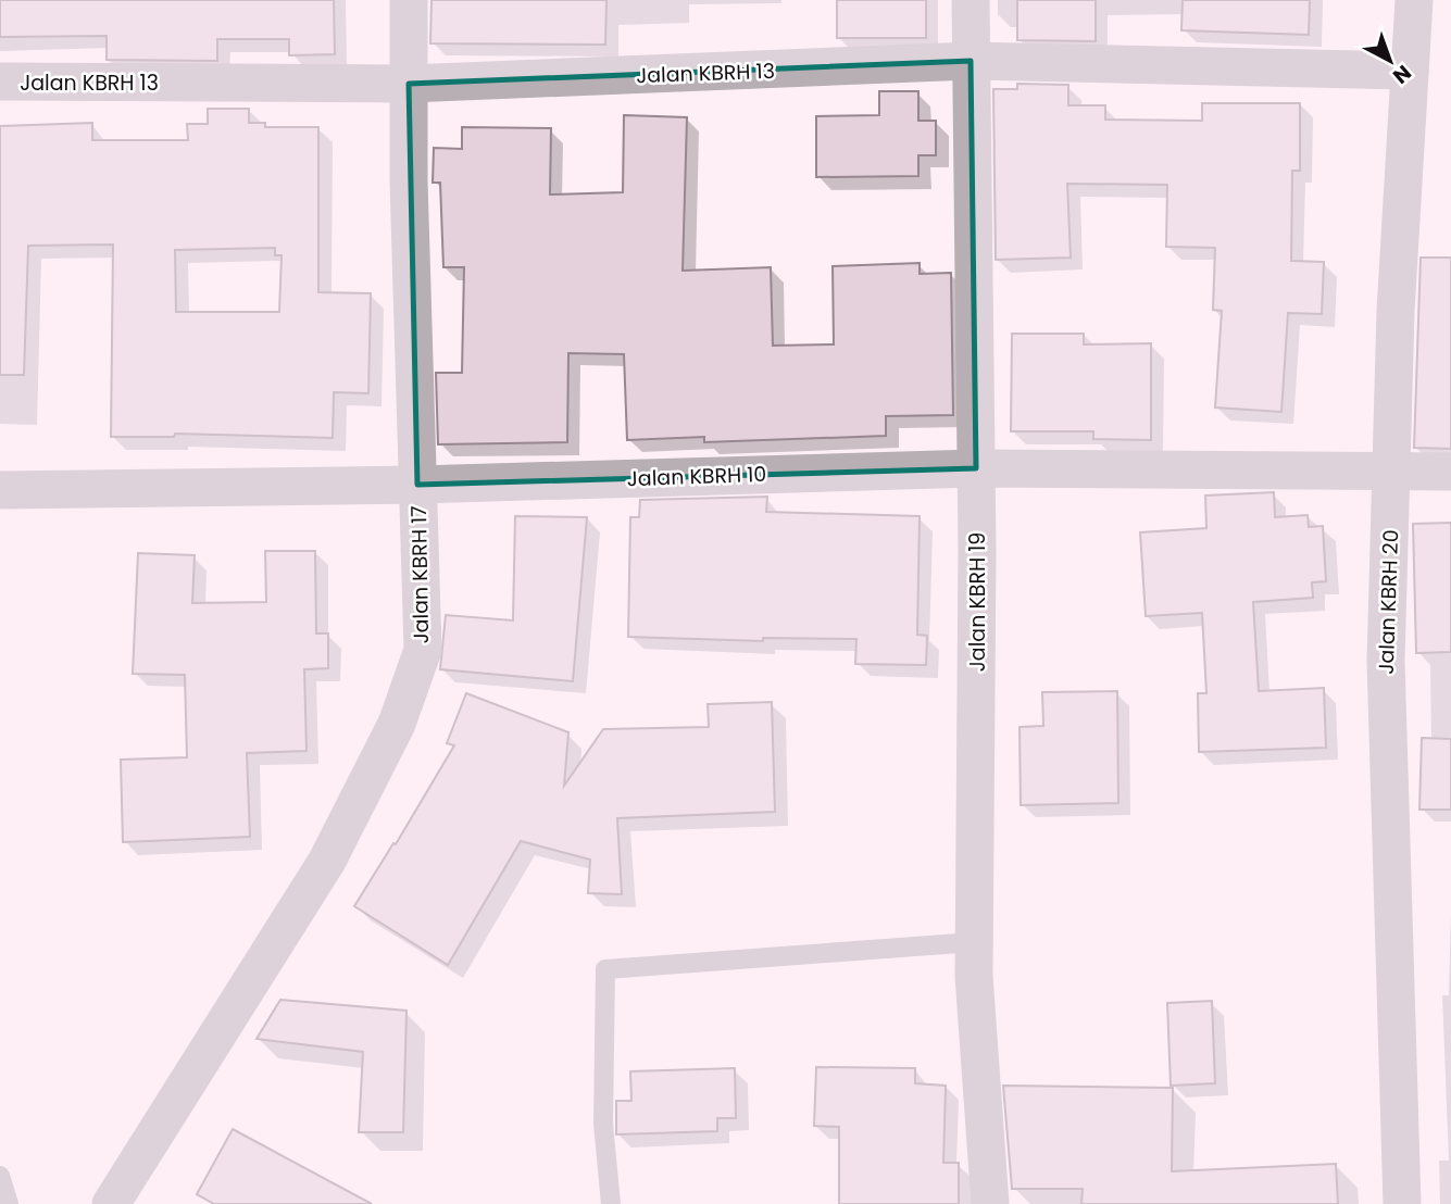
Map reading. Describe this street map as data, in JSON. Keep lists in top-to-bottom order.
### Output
{
  "streets": {
    "street": [
      "Jalan KBRH 13",
      "Jalan KBRH 10",
      "Jalan KBRH 17",
      "Jalan KBRH 19",
      "Jalan KBRH 20"
    ]
  },
  "crossings": [
    ["Jalan KBRH 13", "Jalan KBRH 17"],
    ["Jalan KBRH 13", "Jalan KBRH 19"],
    ["Jalan KBRH 13", "Jalan KBRH 20"],
    ["Jalan KBRH 10", "Jalan KBRH 17"],
    ["Jalan KBRH 10", "Jalan KBRH 19"],
    ["Jalan KBRH 10", "Jalan KBRH 20"]
  ],
  "north": "bottom right"
}
